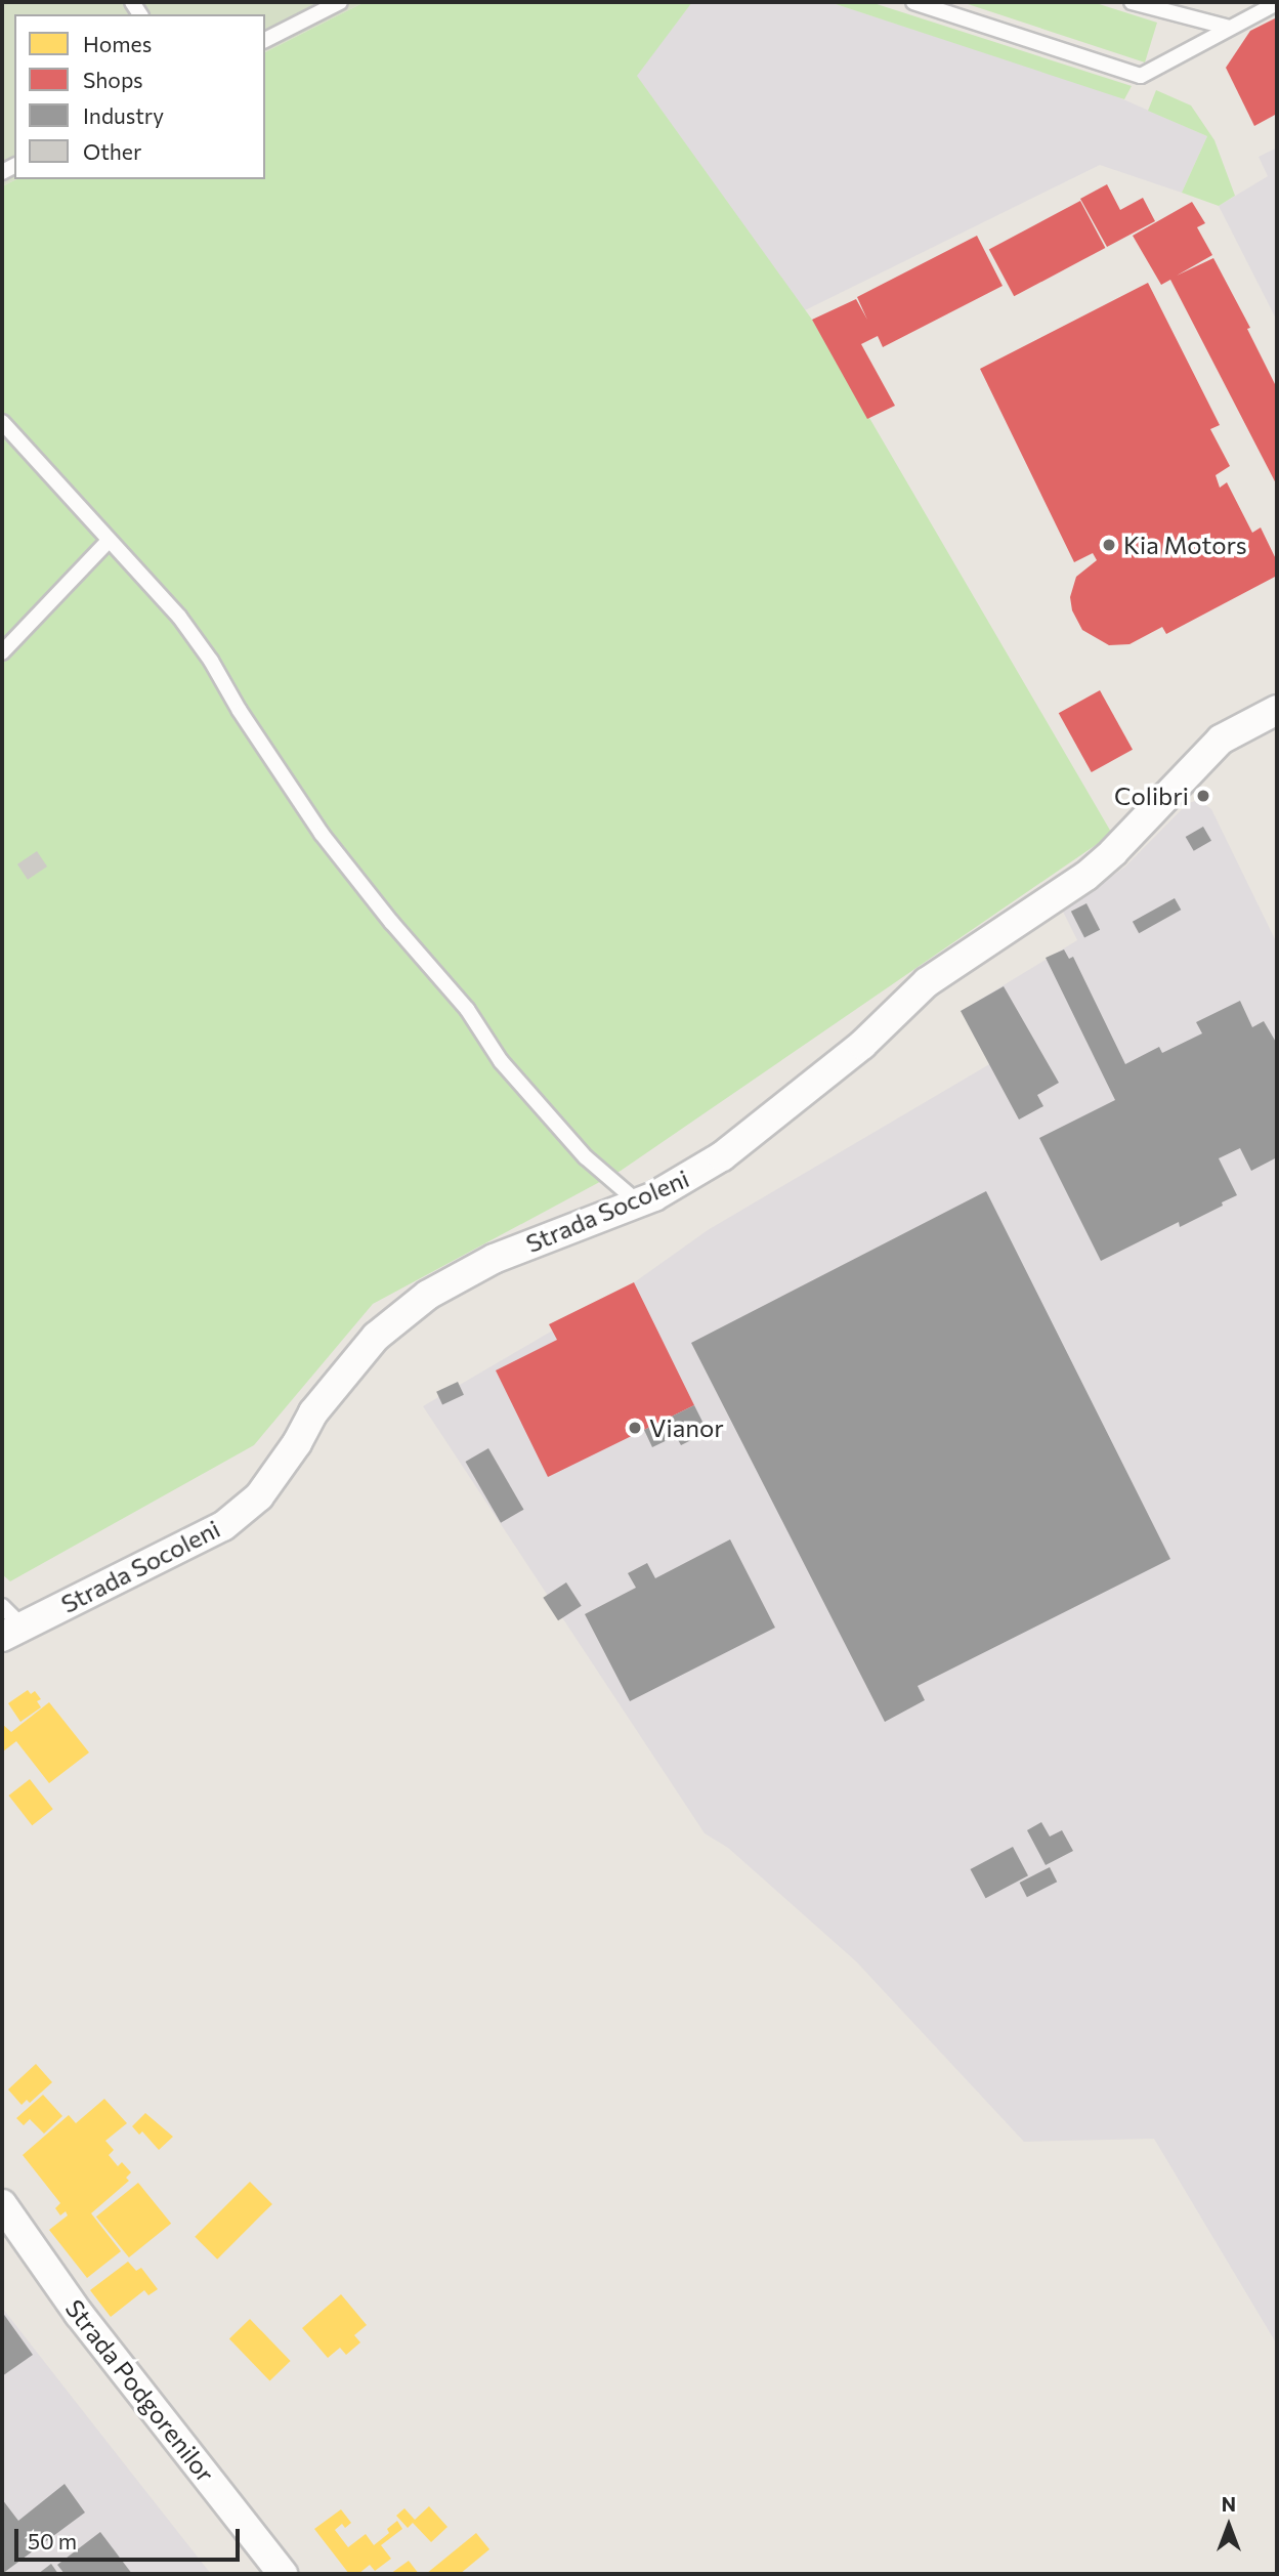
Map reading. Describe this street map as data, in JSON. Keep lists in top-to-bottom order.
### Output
{
  "streets": {
    "street": ["Strada Socoleni", "Strada Podgorenilor"]
  },
  "places": ["Kia Motors", "Colibri", "Vianor"],
  "legend": [
    "Homes",
    "Shops",
    "Industry",
    "Other"
  ],
  "scale_bar": "50 m",
  "north": "top"
}
